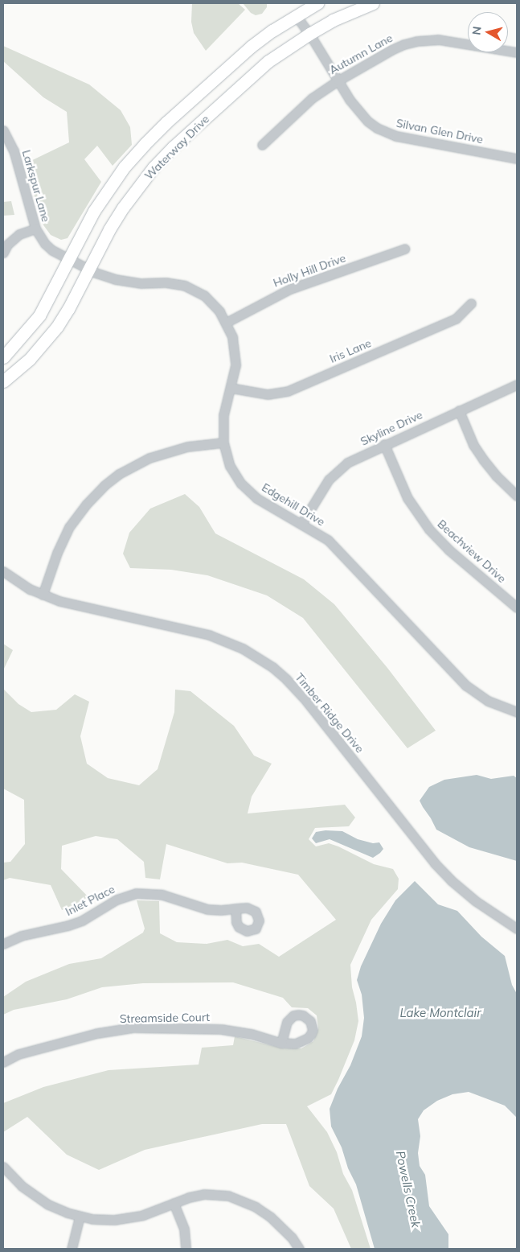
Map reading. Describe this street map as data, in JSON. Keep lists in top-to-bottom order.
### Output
{
  "streets": {
    "main road": ["Waterway Drive"],
    "street": [
      "Autumn Lane",
      "Silvan Glen Drive",
      "Larkspur Lane",
      "Holly Hill Drive",
      "Iris Lane",
      "Skyline Drive",
      "Edgehill Drive",
      "Beachview Drive",
      "Timber Ridge Drive",
      "Inlet Place",
      "Streamside Court"
    ]
  },
  "crossings": [
    ["Autumn Lane", "Silvan Glen Drive"],
    ["Silvan Glen Drive", "Waterway Drive"],
    ["Waterway Drive", "Edgehill Drive"],
    ["Larkspur Lane", "Edgehill Drive"],
    ["Holly Hill Drive", "Edgehill Drive"],
    ["Iris Lane", "Edgehill Drive"],
    ["Skyline Drive", "Edgehill Drive"],
    ["Skyline Drive", "Beachview Drive"]
  ],
  "water": ["Lake Montclair", "Powells Creek"],
  "north": "left"
}
